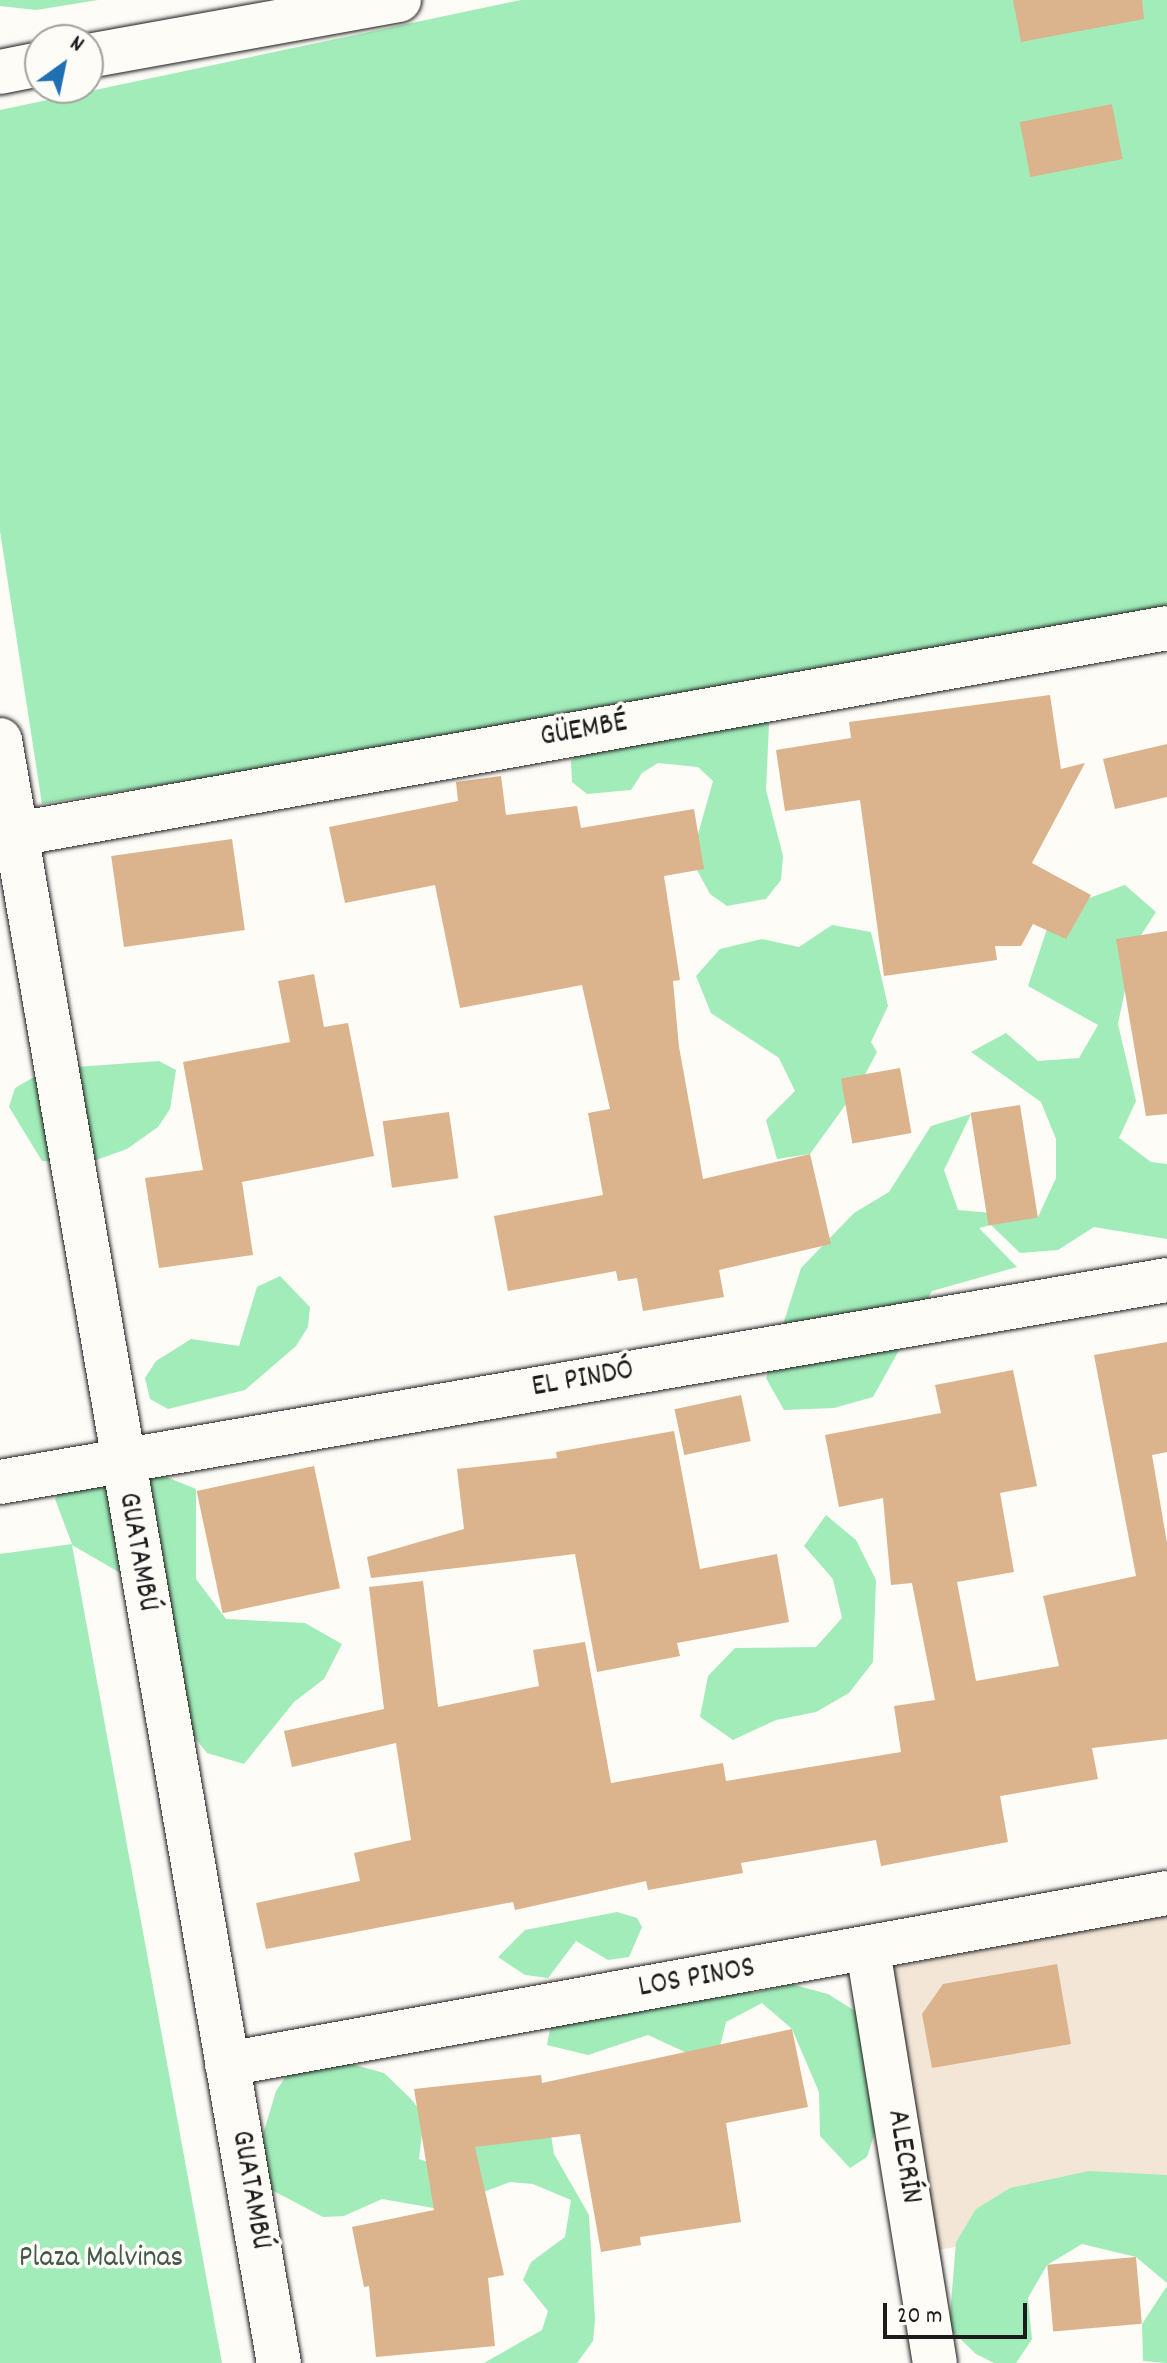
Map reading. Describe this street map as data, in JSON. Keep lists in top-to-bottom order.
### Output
{
  "streets": {
    "street": [
      "GÜEMBÉ",
      "EL PINDÓ",
      "GUATAMBÚ",
      "LOS PINOS",
      "ALECRÍN"
    ]
  },
  "crossings": [
    ["GÜEMBÉ", "GUATAMBÚ"],
    ["EL PINDÓ", "GUATAMBÚ"],
    ["GUATAMBÚ", "LOS PINOS"],
    ["LOS PINOS", "ALECRÍN"]
  ],
  "parks": ["Plaza Malvinas"],
  "scale_bar": "20 m",
  "north": "top right"
}
